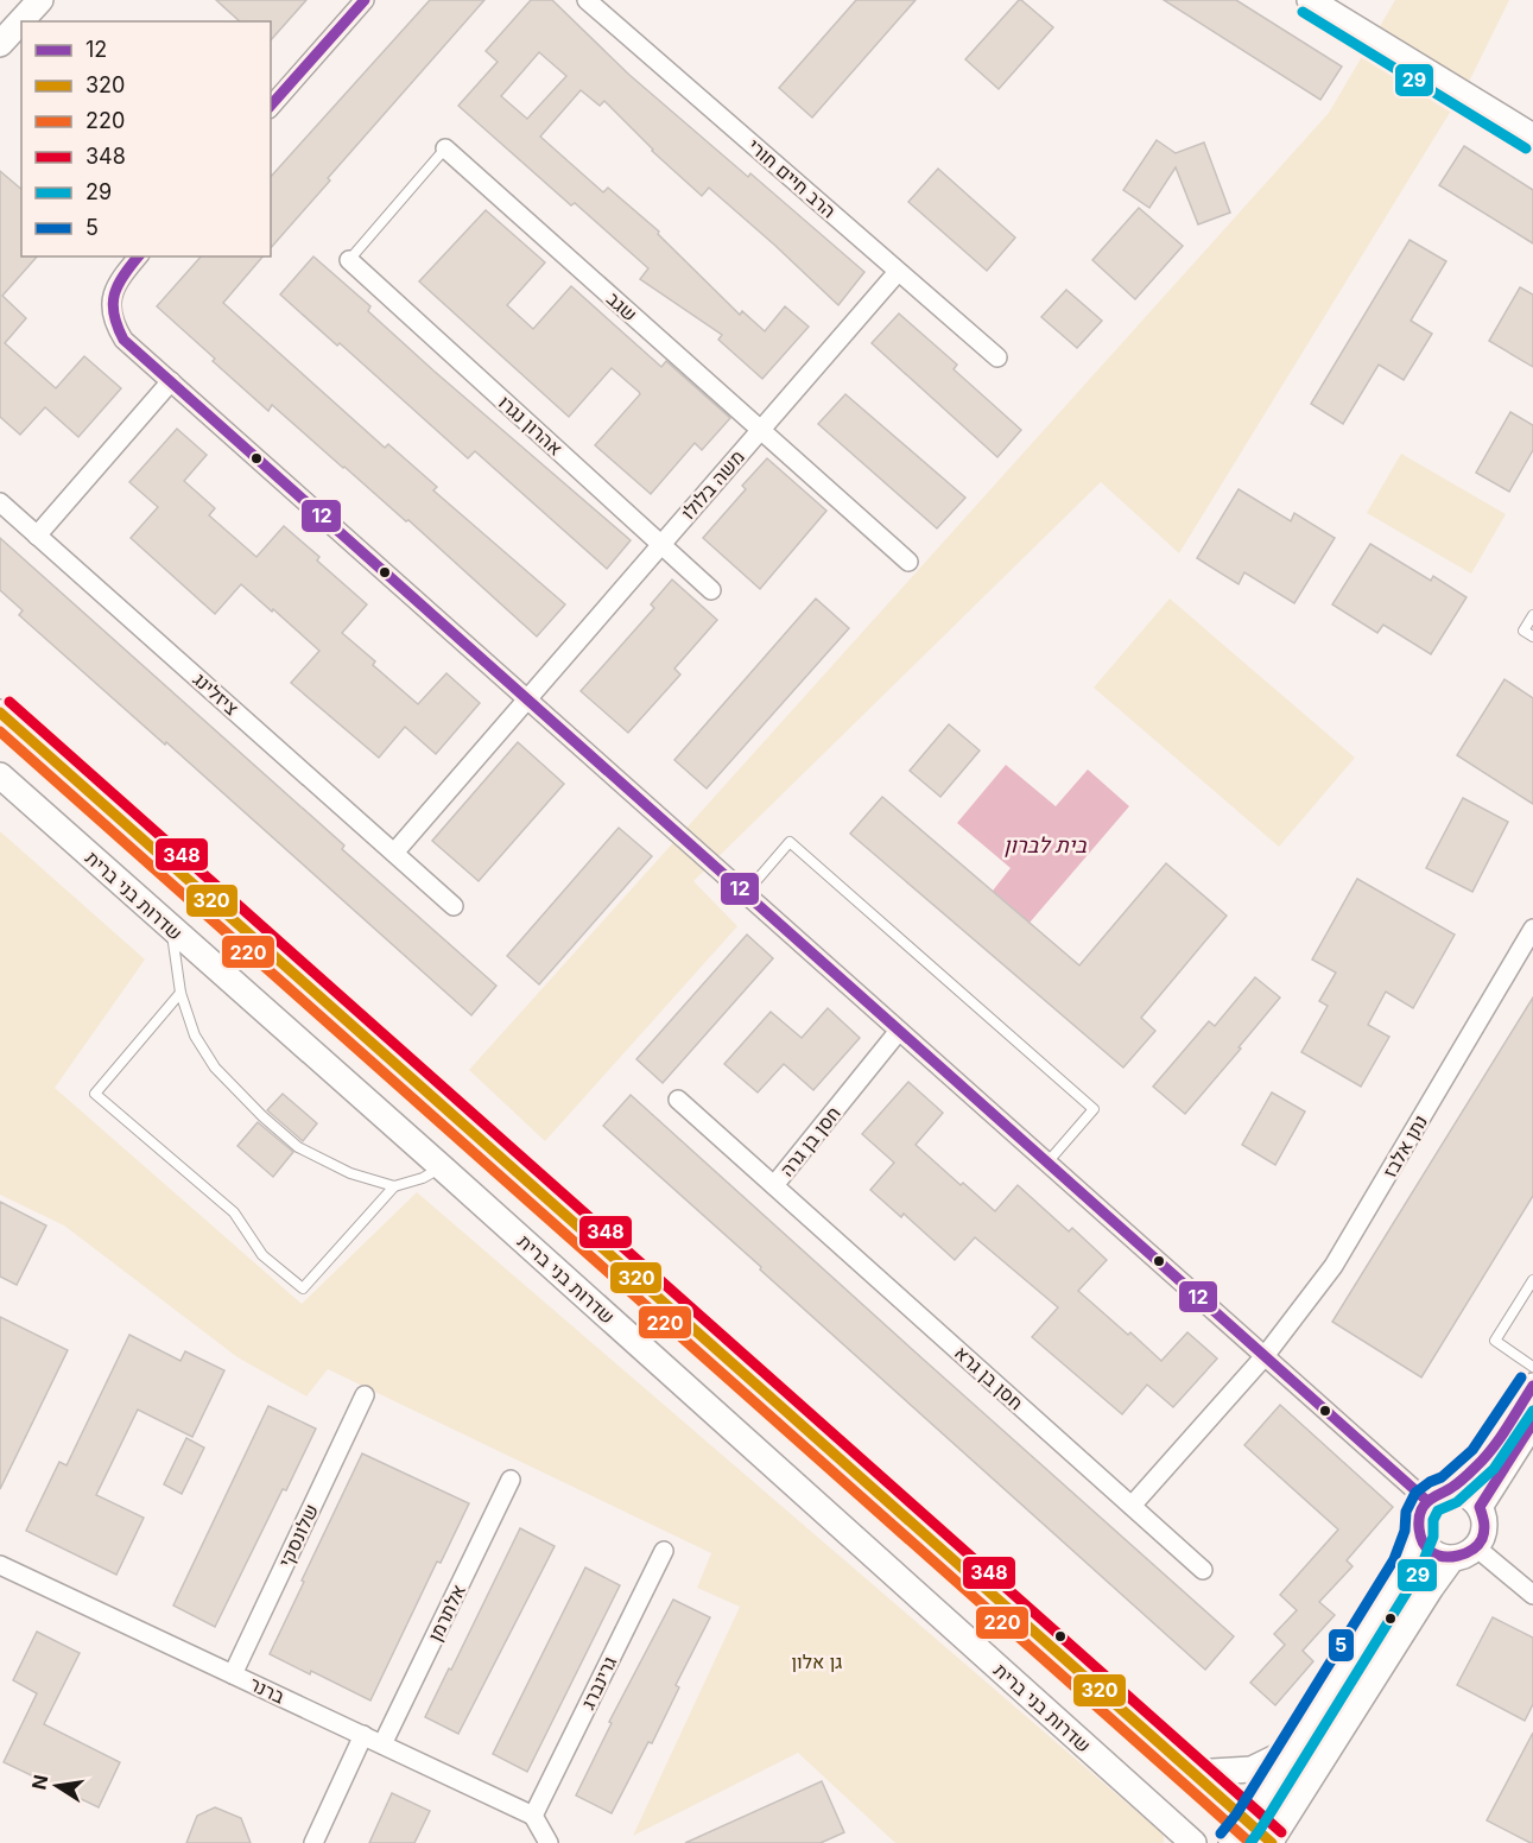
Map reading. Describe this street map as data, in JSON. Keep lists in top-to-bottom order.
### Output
{
  "streets": {
    "main road": ["שדרות בני ברית"],
    "street": [
      "הרב חיים חורי",
      "שגב",
      "אהרון נגרו",
      "משה בלולו",
      "ציזלינג",
      "חסן בן גרה",
      "נתן אלבז",
      "חסן בן גרא",
      "שלונסקי",
      "אלתרמן",
      "גרינברג",
      "ברנר"
    ]
  },
  "crossings": [
    ["הרב חיים חורי", "משה בלולו"],
    ["שגב", "אהרון נגרו"],
    ["שגב", "משה בלולו"],
    ["אהרון נגרו", "משה בלולו"],
    ["חסן בן גרה", "חסן בן גרא"],
    ["נתן אלבז", "חסן בן גרא"],
    ["שלונסקי", "ברנר"],
    ["אלתרמן", "ברנר"],
    ["גרינברג", "ברנר"]
  ],
  "water": ["בית לברון"],
  "parks": ["גן אלון"],
  "lines": [
    "transit line 12",
    "transit line 29",
    "transit line 348",
    "transit line 320",
    "transit line 220",
    "transit line 5"
  ],
  "legend": [
    "12",
    "320",
    "220",
    "348",
    "29",
    "5"
  ],
  "north": "left"
}
